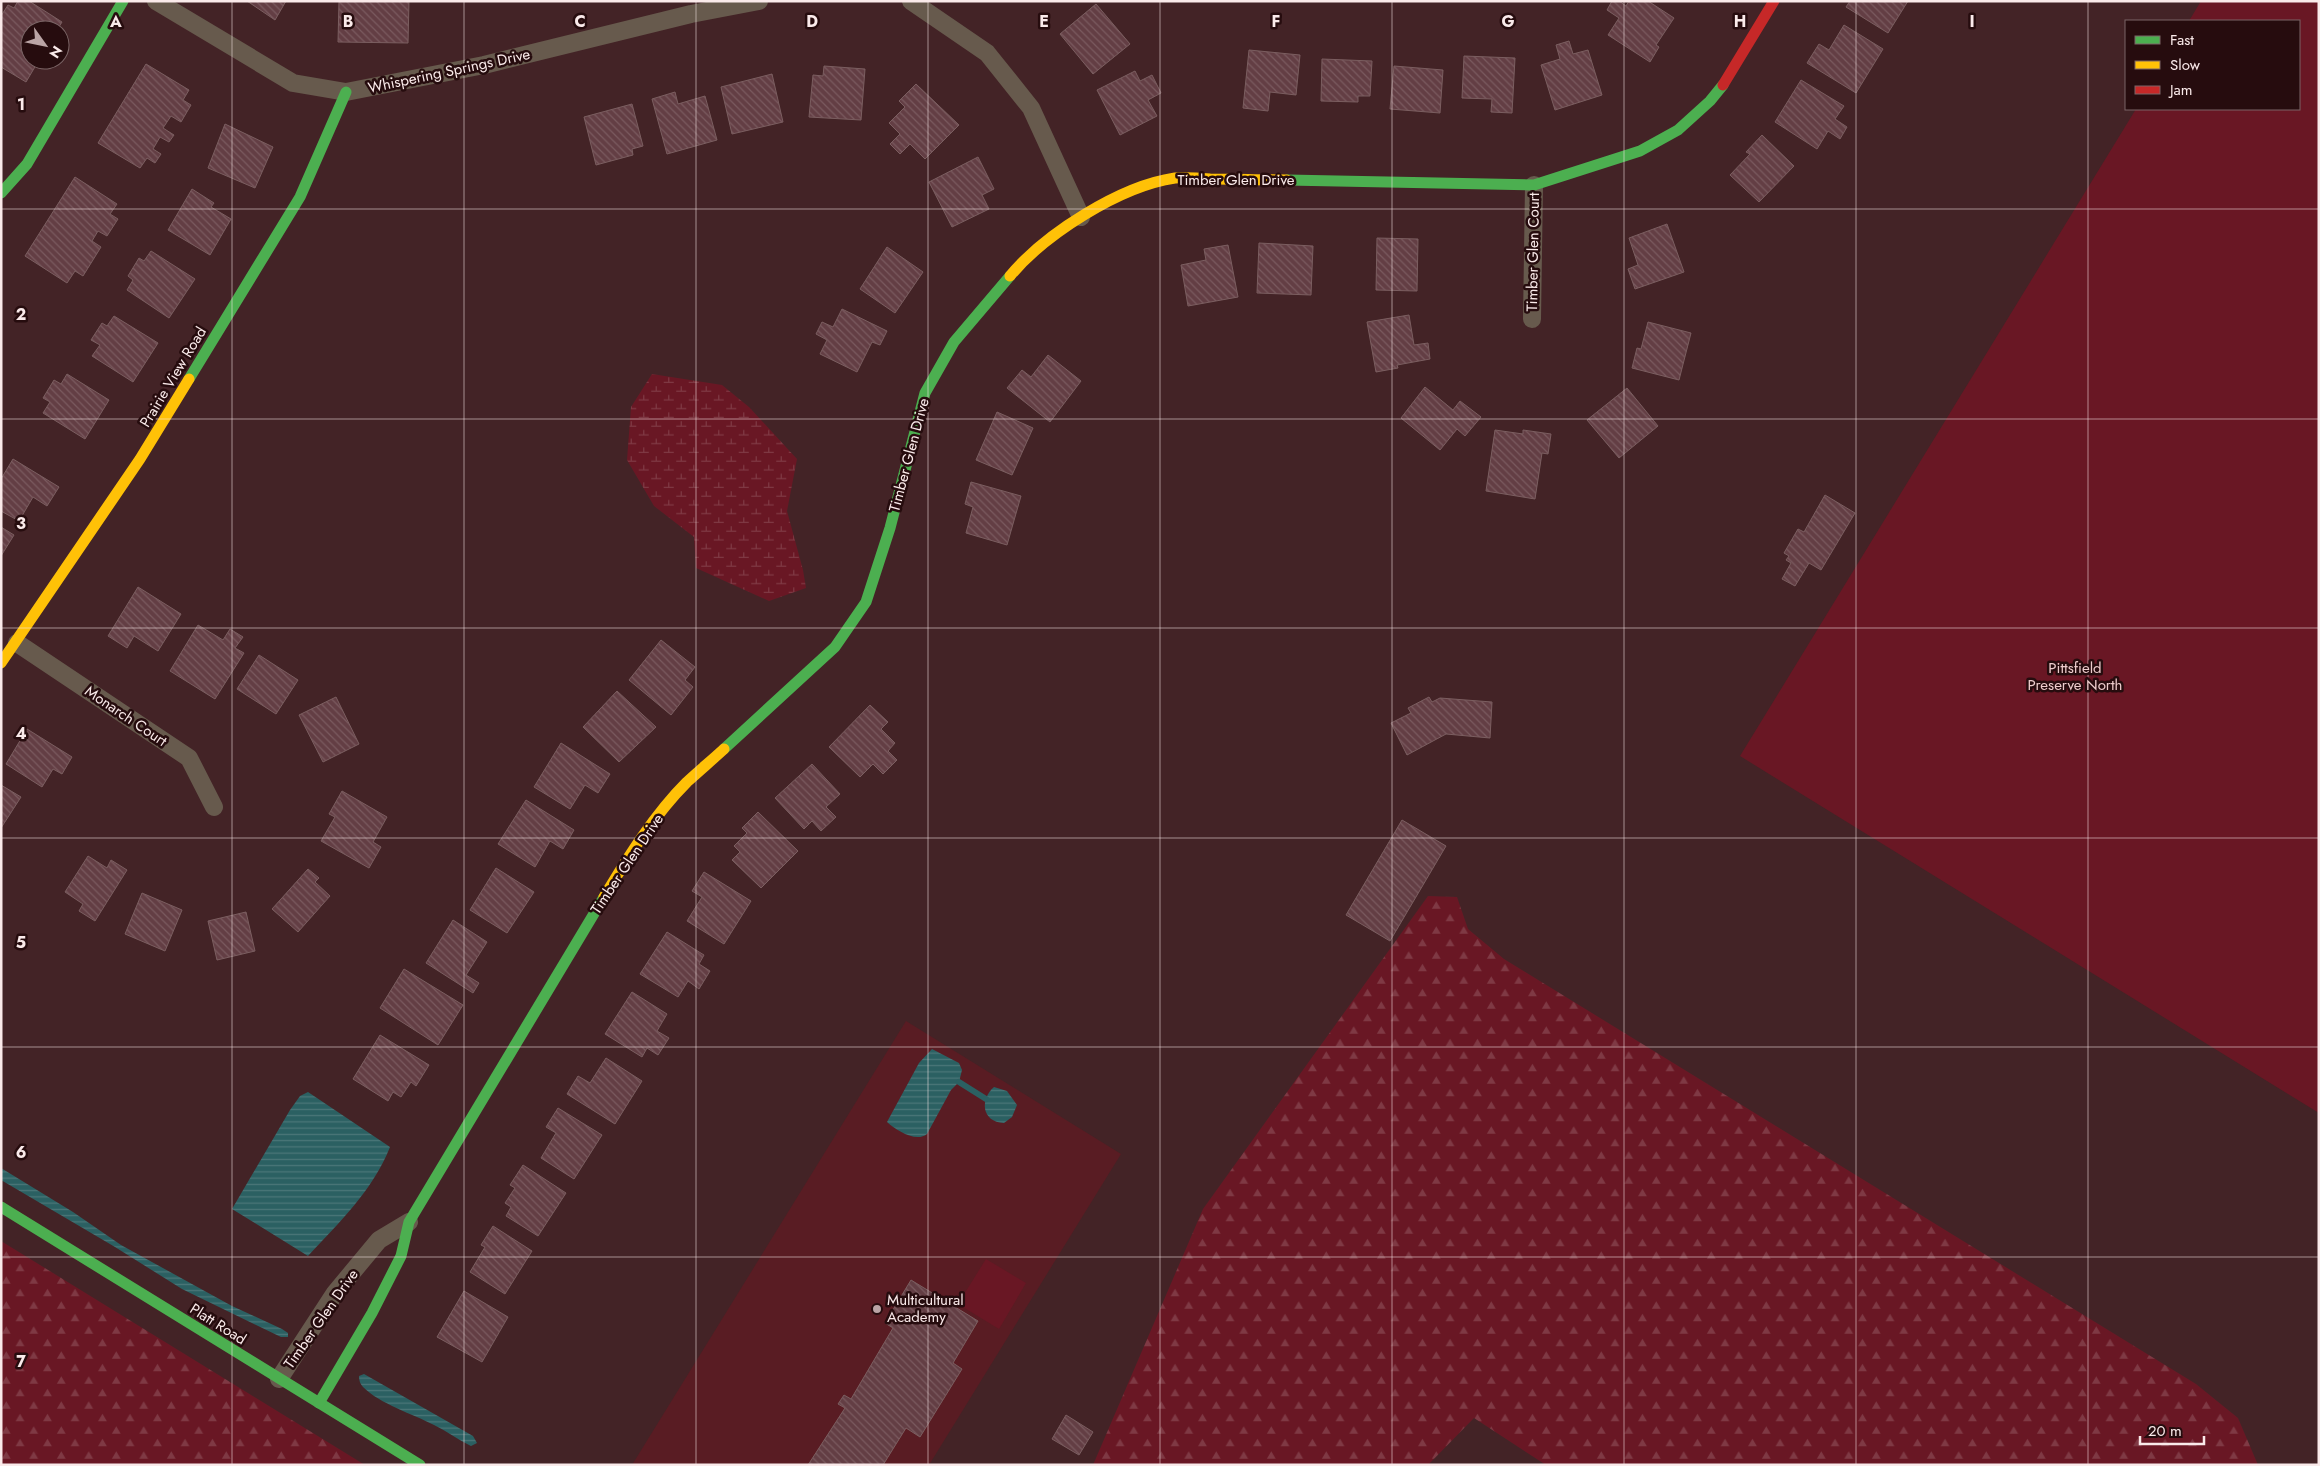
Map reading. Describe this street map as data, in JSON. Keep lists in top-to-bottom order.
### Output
{
  "streets": {
    "street": [
      "Whispering Springs Drive",
      "Timber Glen Drive",
      "Timber Glen Court",
      "Prairie View Road",
      "Monarch Court",
      "Platt Road"
    ]
  },
  "crossings": [
    ["Whispering Springs Drive", "Prairie View Road"],
    ["Timber Glen Drive", "Timber Glen Court"],
    ["Timber Glen Drive", "Platt Road"],
    ["Prairie View Road", "Monarch Court"]
  ],
  "parks": ["Pittsfield Preserve North"],
  "places": ["Multicultural Academy"],
  "legend": ["Fast", "Slow", "Jam"],
  "scale_bar": "20 m",
  "north": "bottom right",
  "grid": {
    "columns": [
      "A",
      "B",
      "C",
      "D",
      "E",
      "F",
      "G",
      "H",
      "I"
    ],
    "rows": [
      "1",
      "2",
      "3",
      "4",
      "5",
      "6",
      "7"
    ]
  }
}
